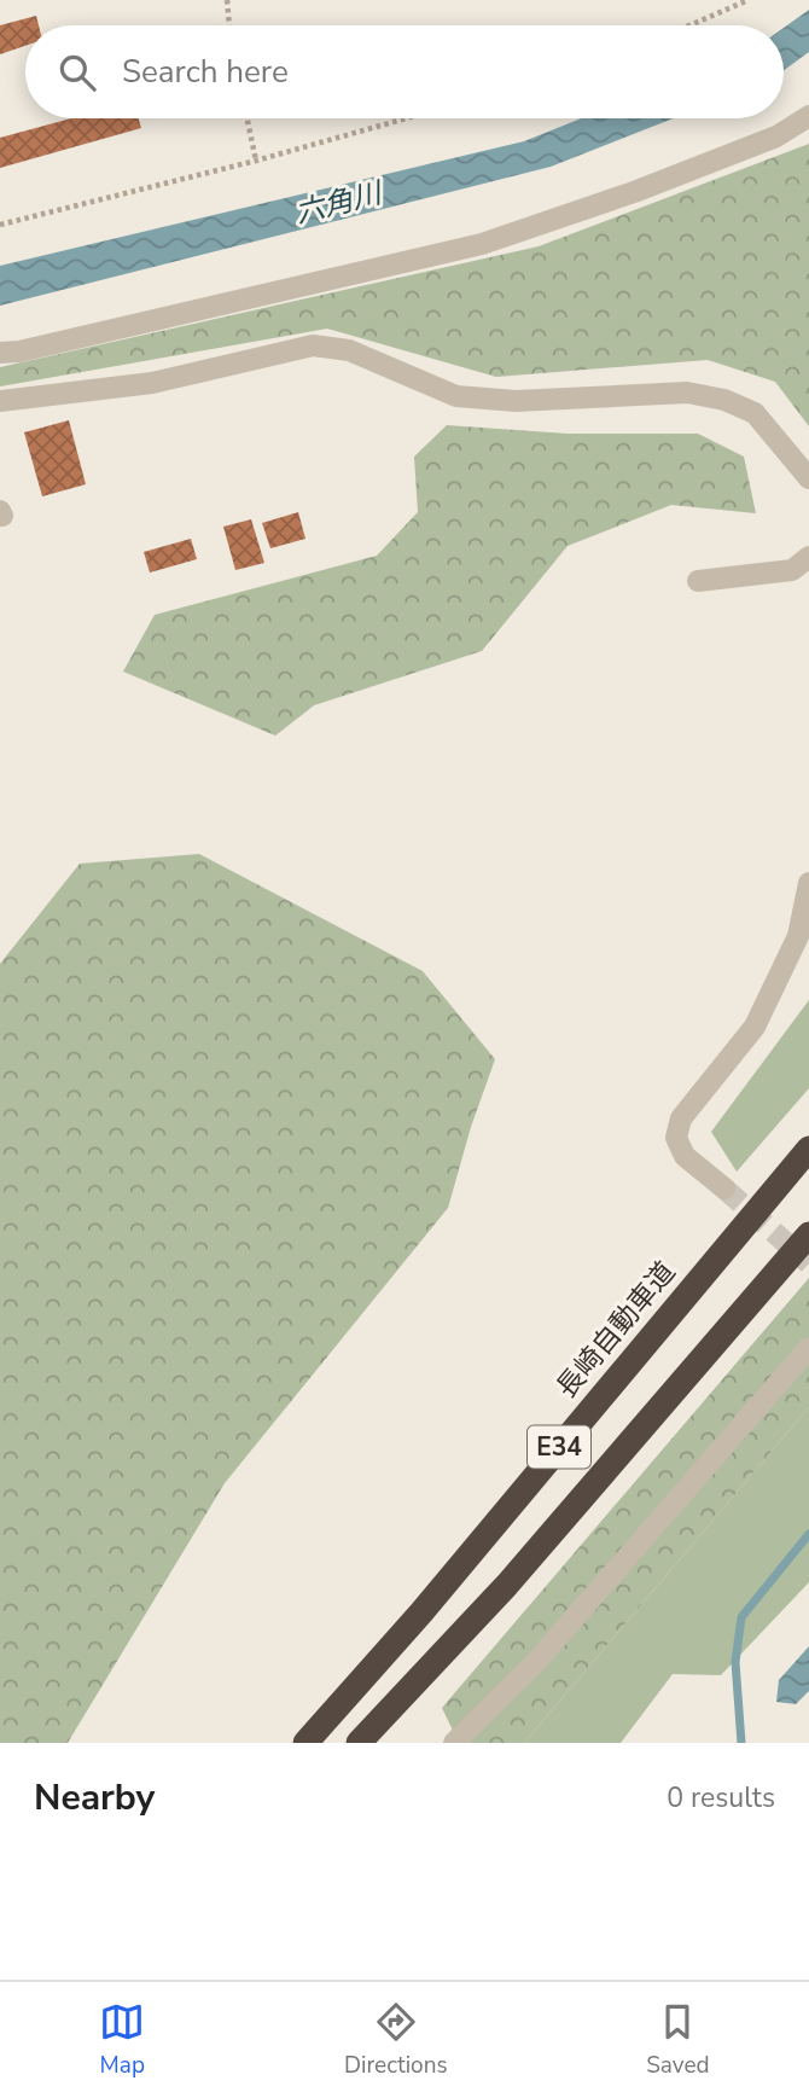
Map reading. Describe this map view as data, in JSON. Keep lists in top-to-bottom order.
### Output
{
  "streets": {
    "highway": ["長崎自動車道", "E34"]
  },
  "water": ["六角川"],
  "page": {
    "search": "Search here",
    "heading": ["Nearby", "0 results"],
    "nav": ["Map", "Directions", "Saved"]
  }
}
